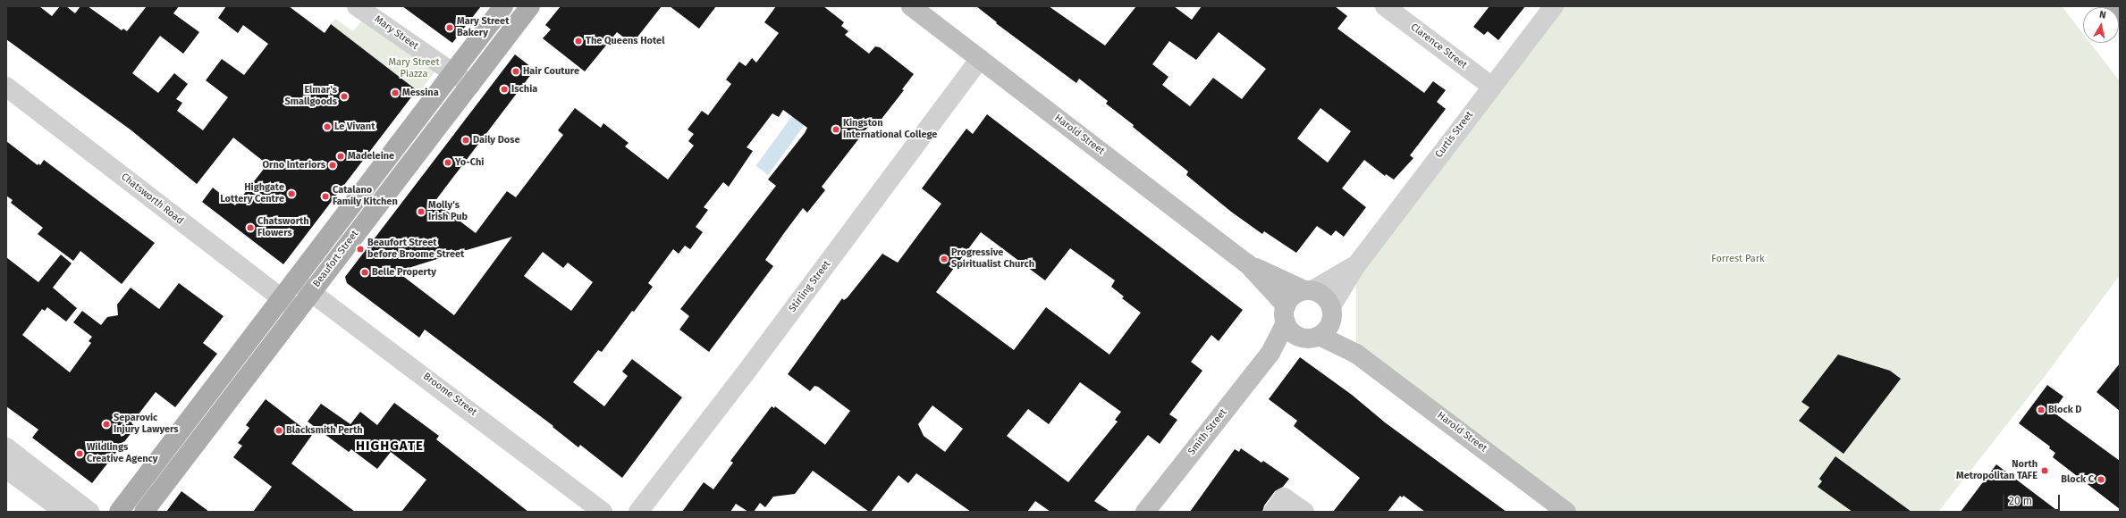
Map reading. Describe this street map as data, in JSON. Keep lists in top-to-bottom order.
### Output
{
  "streets": {
    "main road": ["Beaufort Street"],
    "street": [
      "Mary Street",
      "Clarence Street",
      "Harold Street",
      "Curtis Street",
      "Chatsworth Road",
      "Stirling Street",
      "Broome Street",
      "Smith Street"
    ]
  },
  "crossings": [
    ["Mary Street", "Beaufort Street"],
    ["Clarence Street", "Curtis Street"],
    ["Harold Street", "Curtis Street"],
    ["Harold Street", "Stirling Street"],
    ["Harold Street", "Smith Street"],
    ["Curtis Street", "Smith Street"],
    ["Chatsworth Road", "Beaufort Street"],
    ["Beaufort Street", "Broome Street"]
  ],
  "districts": ["HIGHGATE"],
  "parks": ["Mary Street Piazza", "Forrest Park"],
  "places": [
    "Mary Street Bakery",
    "The Queens Hotel",
    "Hair Couture",
    "Ischia",
    "Messina",
    "Elmar's Smallgoods",
    "Le Vivant",
    "Kingston International College",
    "Daily Dose",
    "Madeleine",
    "Yo-Chi",
    "Orno Interiors",
    "Highgate Lottery Centre",
    "Catalano Family Kitchen",
    "Molly's Irish Pub",
    "Chatsworth Flowers",
    "Beaufort Street before Broome Street",
    "Progressive Spiritualist Church",
    "Belle Property",
    "Block D",
    "Separovic Injury Lawyers",
    "Blacksmith Perth",
    "Wildlings Creative Agency",
    "North Metropolitan TAFE",
    "Block C"
  ],
  "scale_bar": "20 m",
  "north": "top"
}
